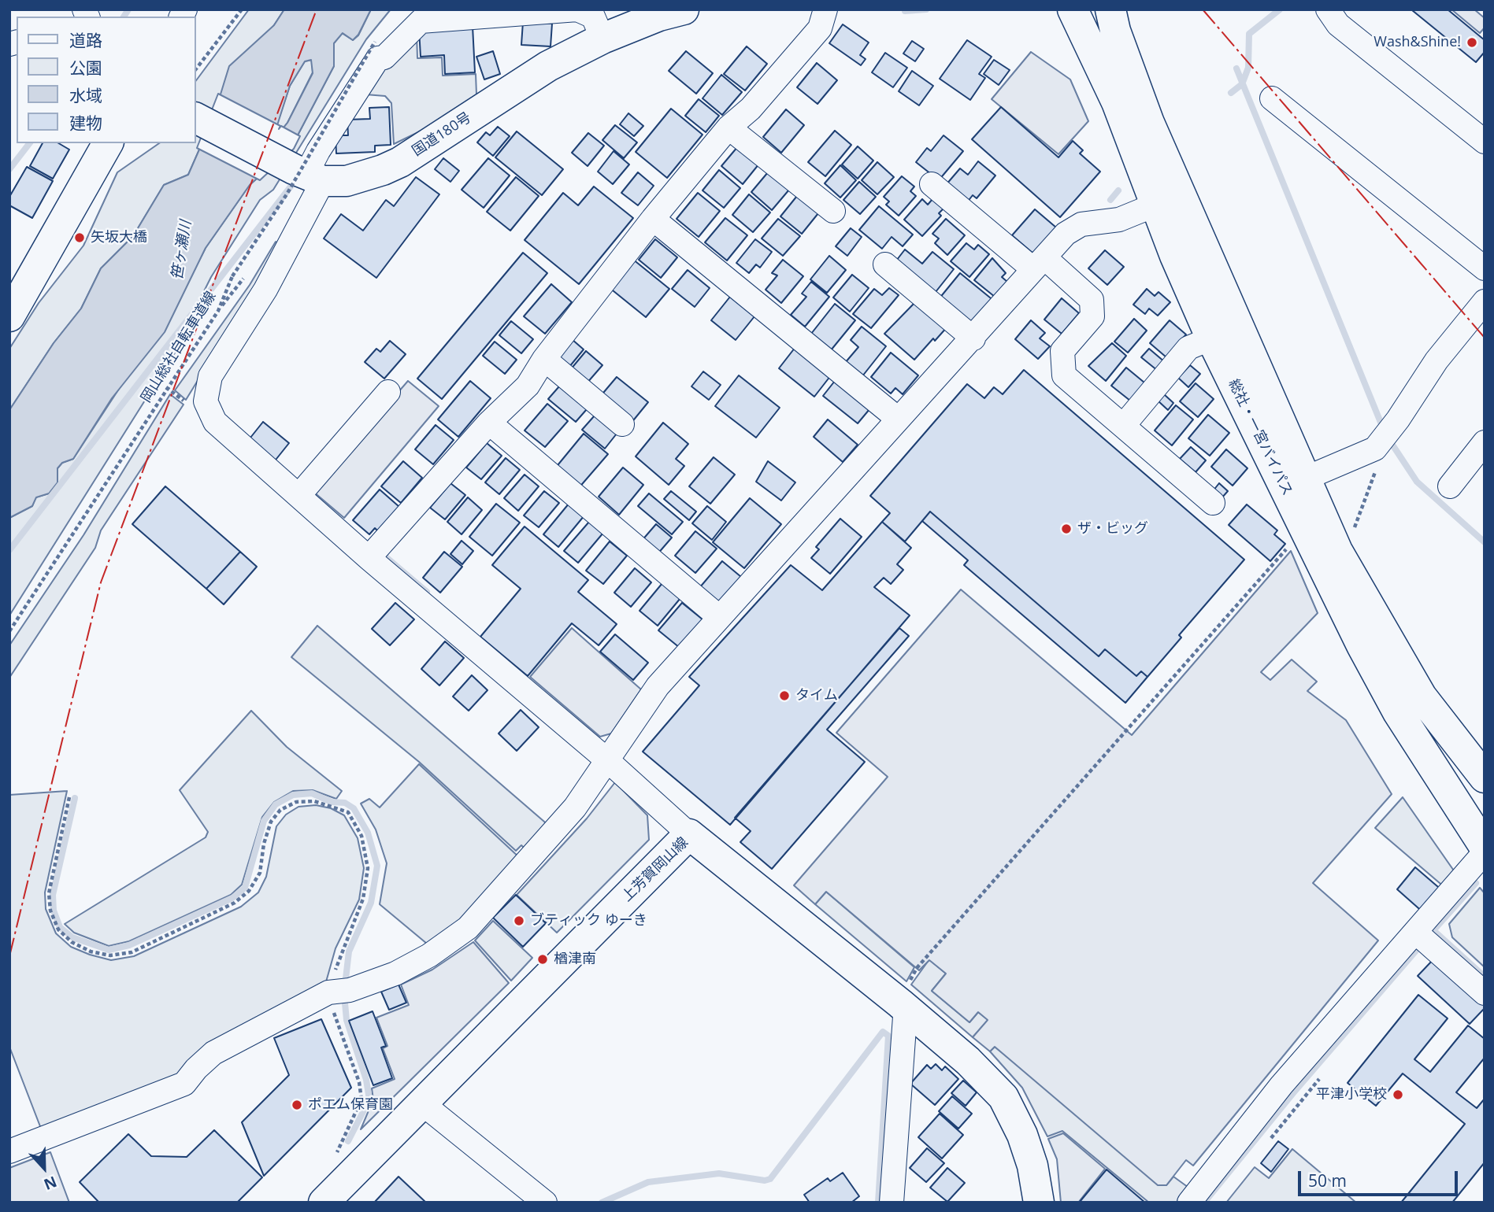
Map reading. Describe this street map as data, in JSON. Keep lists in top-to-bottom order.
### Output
{
  "streets": {
    "main road": ["国道180号", "総社・一宮バイパス", "上芳賀岡山線"],
    "path": ["岡山総社自転車道線"]
  },
  "water": ["笹ヶ瀬川"],
  "places": [
    "Wash&Shine!",
    "矢坂大橋",
    "ザ・ビッグ",
    "タイム",
    "ブティック ゆーき",
    "楢津南",
    "平津小学校",
    "ポエム保育園"
  ],
  "legend": [
    "道路",
    "公園",
    "水域",
    "建物"
  ],
  "scale_bar": "50 m",
  "north": "bottom"
}
